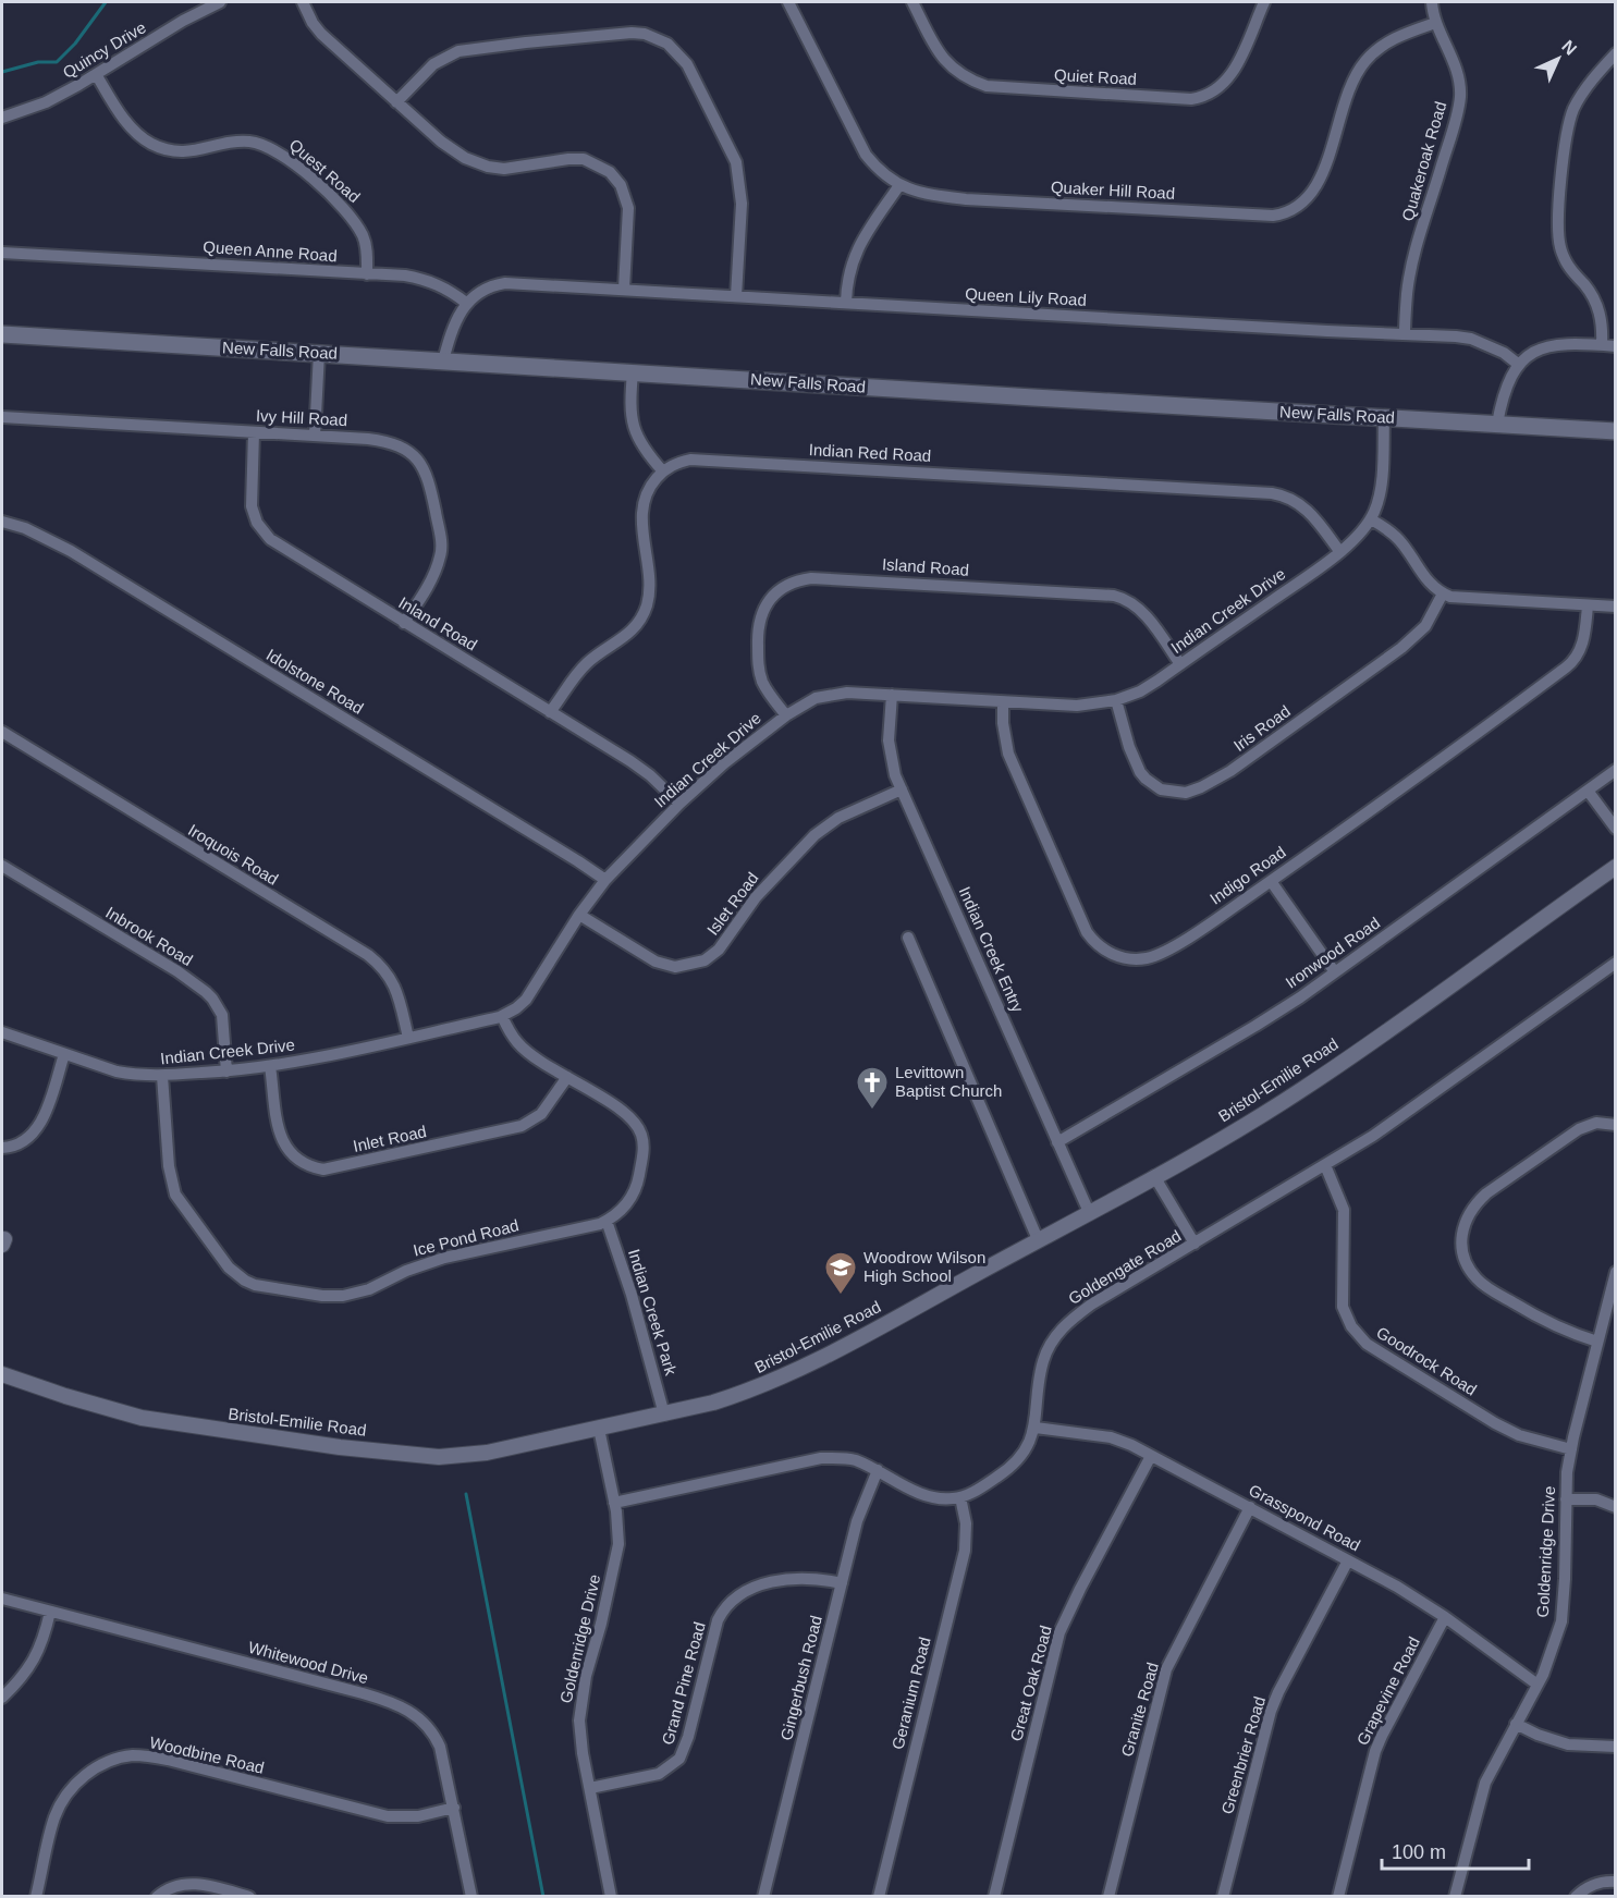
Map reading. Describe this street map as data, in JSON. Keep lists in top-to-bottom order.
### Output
{
  "streets": {
    "main road": ["New Falls Road"],
    "street": [
      "Quincy Drive",
      "Quiet Road",
      "Quakeroak Road",
      "Quest Road",
      "Quaker Hill Road",
      "Queen Anne Road",
      "Queen Lily Road",
      "Ivy Hill Road",
      "Indian Red Road",
      "Island Road",
      "Indian Creek Drive",
      "Inland Road",
      "Idolstone Road",
      "Iris Road",
      "Iroquois Road",
      "Indigo Road",
      "Islet Road",
      "Inbrook Road",
      "Indian Creek Entry",
      "Ironwood Road",
      "Bristol-Emilie Road",
      "Inlet Road",
      "Ice Pond Road",
      "Goldengate Road",
      "Indian Creek Park",
      "Goodrock Road",
      "Grasspond Road",
      "Goldenridge Drive",
      "Whitewood Drive",
      "Gingerbush Road",
      "Grand Pine Road",
      "Great Oak Road",
      "Grapevine Road",
      "Geranium Road",
      "Granite Road",
      "Woodbine Road",
      "Greenbrier Road"
    ]
  },
  "crossings": [
    ["Quincy Drive", "Quest Road"],
    ["Quakeroak Road", "Quaker Hill Road"],
    ["Quakeroak Road", "Queen Lily Road"],
    ["Quest Road", "Queen Anne Road"],
    ["Queen Anne Road", "Queen Lily Road"],
    ["New Falls Road", "Indian Creek Drive"],
    ["Ivy Hill Road", "Inland Road"],
    ["Indian Red Road", "Indian Creek Drive"],
    ["Island Road", "Indian Creek Drive"],
    ["Indian Creek Drive", "Inland Road"],
    ["Indian Creek Drive", "Idolstone Road"],
    ["Indian Creek Drive", "Iris Road"],
    ["Indian Creek Drive", "Iroquois Road"],
    ["Indian Creek Drive", "Indigo Road"],
    ["Indian Creek Drive", "Islet Road"],
    ["Indian Creek Drive", "Inbrook Road"],
    ["Indian Creek Drive", "Indian Creek Entry"],
    ["Indian Creek Drive", "Inlet Road"],
    ["Indian Creek Drive", "Ice Pond Road"],
    ["Islet Road", "Indian Creek Entry"],
    ["Indian Creek Entry", "Ironwood Road"],
    ["Indian Creek Entry", "Bristol-Emilie Road"],
    ["Bristol-Emilie Road", "Indian Creek Park"],
    ["Bristol-Emilie Road", "Goldenridge Drive"],
    ["Ice Pond Road", "Indian Creek Park"],
    ["Goldengate Road", "Goodrock Road"],
    ["Goldengate Road", "Grasspond Road"],
    ["Goldengate Road", "Geranium Road"],
    ["Goodrock Road", "Goldenridge Drive"],
    ["Grasspond Road", "Goldenridge Drive"],
    ["Grasspond Road", "Great Oak Road"],
    ["Grasspond Road", "Grapevine Road"],
    ["Grasspond Road", "Granite Road"],
    ["Grasspond Road", "Greenbrier Road"],
    ["Goldenridge Drive", "Grand Pine Road"],
    ["Whitewood Drive", "Woodbine Road"],
    ["Gingerbush Road", "Grand Pine Road"]
  ],
  "places": {
    "church": ["Levittown Baptist Church"],
    "school or university": ["Woodrow Wilson High School"]
  },
  "scale_bar": "100 m",
  "north": "top right"
}
